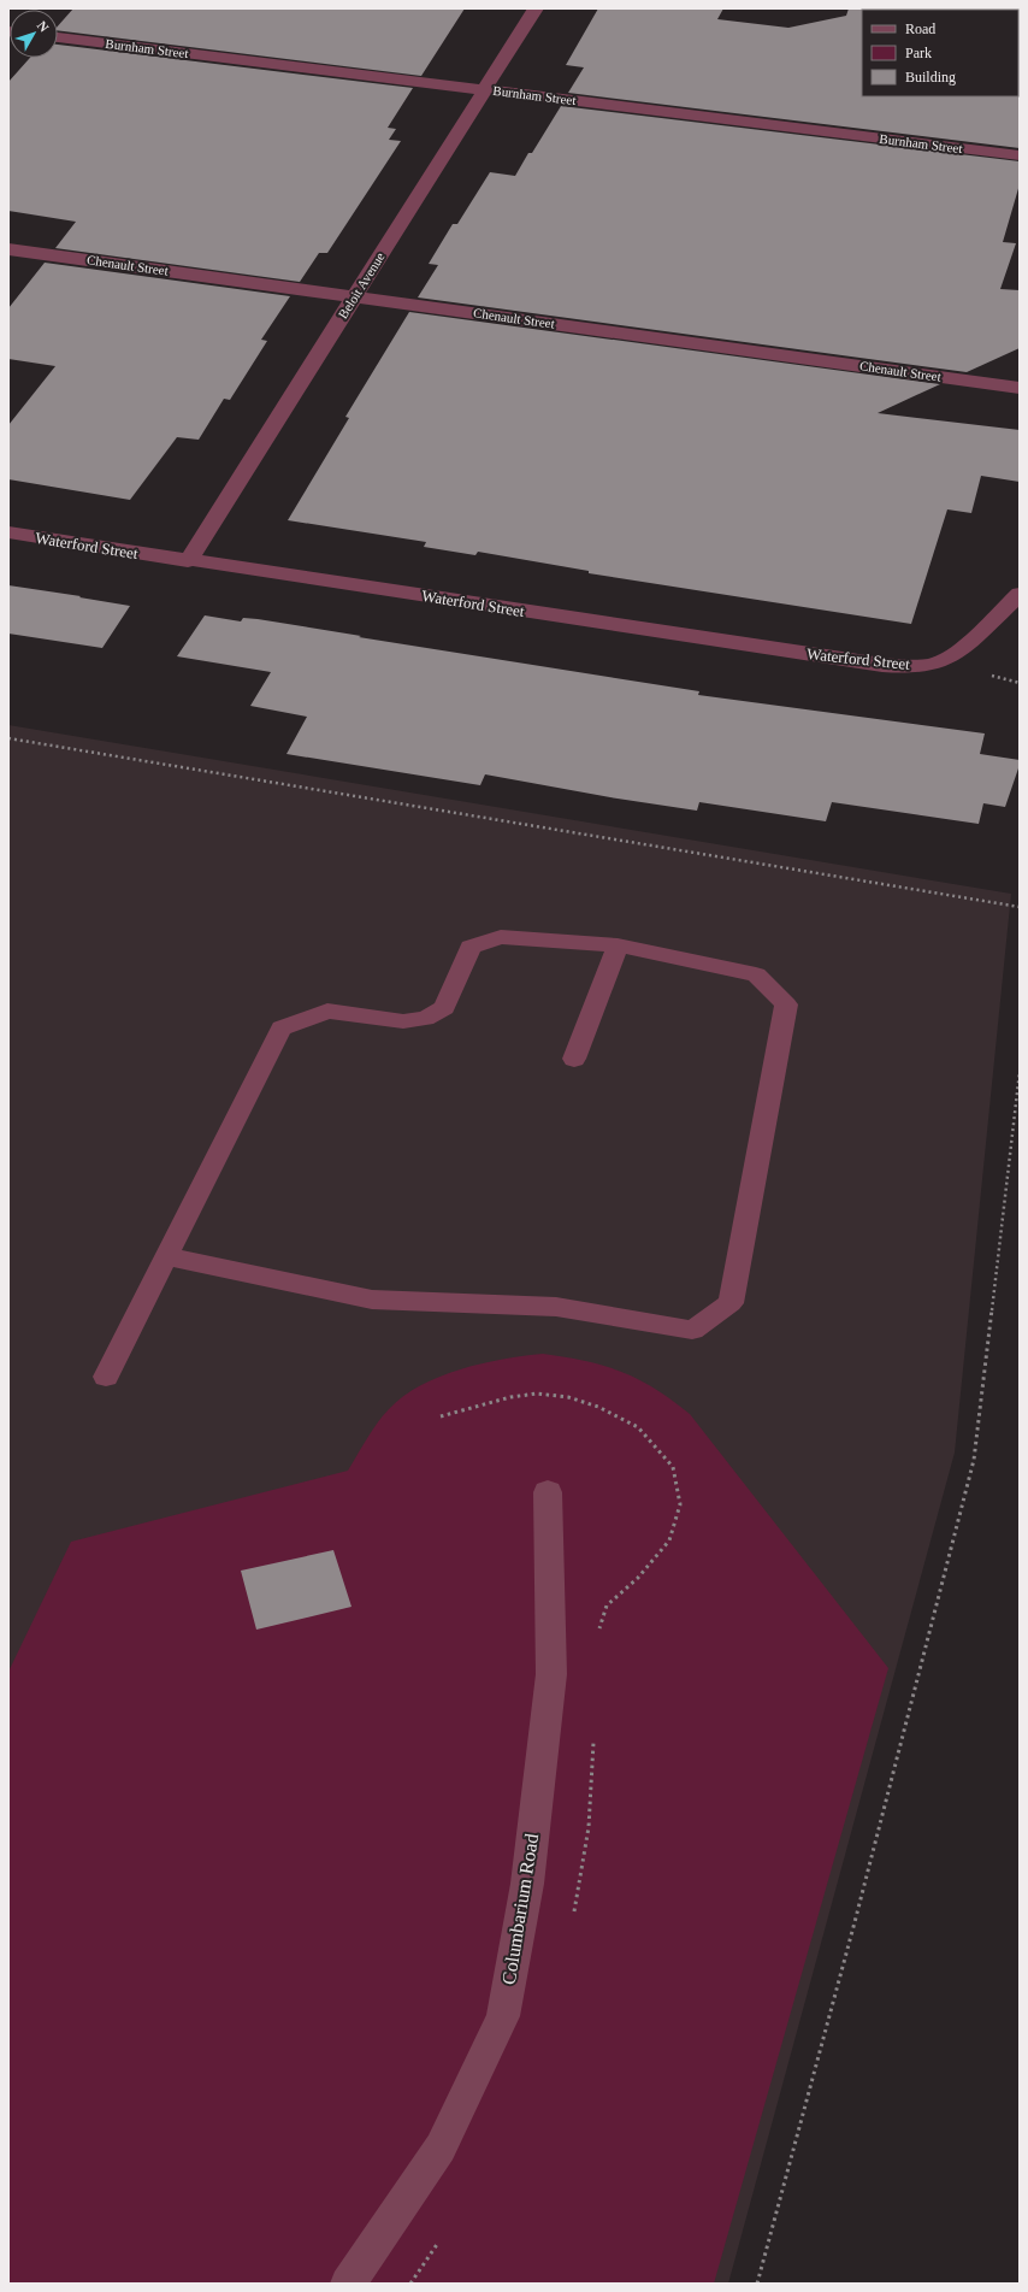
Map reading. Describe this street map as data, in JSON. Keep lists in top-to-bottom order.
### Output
{
  "streets": {
    "street": [
      "Burnham Street",
      "Chenault Street",
      "Beloit Avenue",
      "Waterford Street",
      "Columbarium Road"
    ]
  },
  "crossings": [
    ["Burnham Street", "Beloit Avenue"],
    ["Chenault Street", "Beloit Avenue"],
    ["Beloit Avenue", "Waterford Street"]
  ],
  "legend": ["Road", "Park", "Building"],
  "north": "top right"
}
